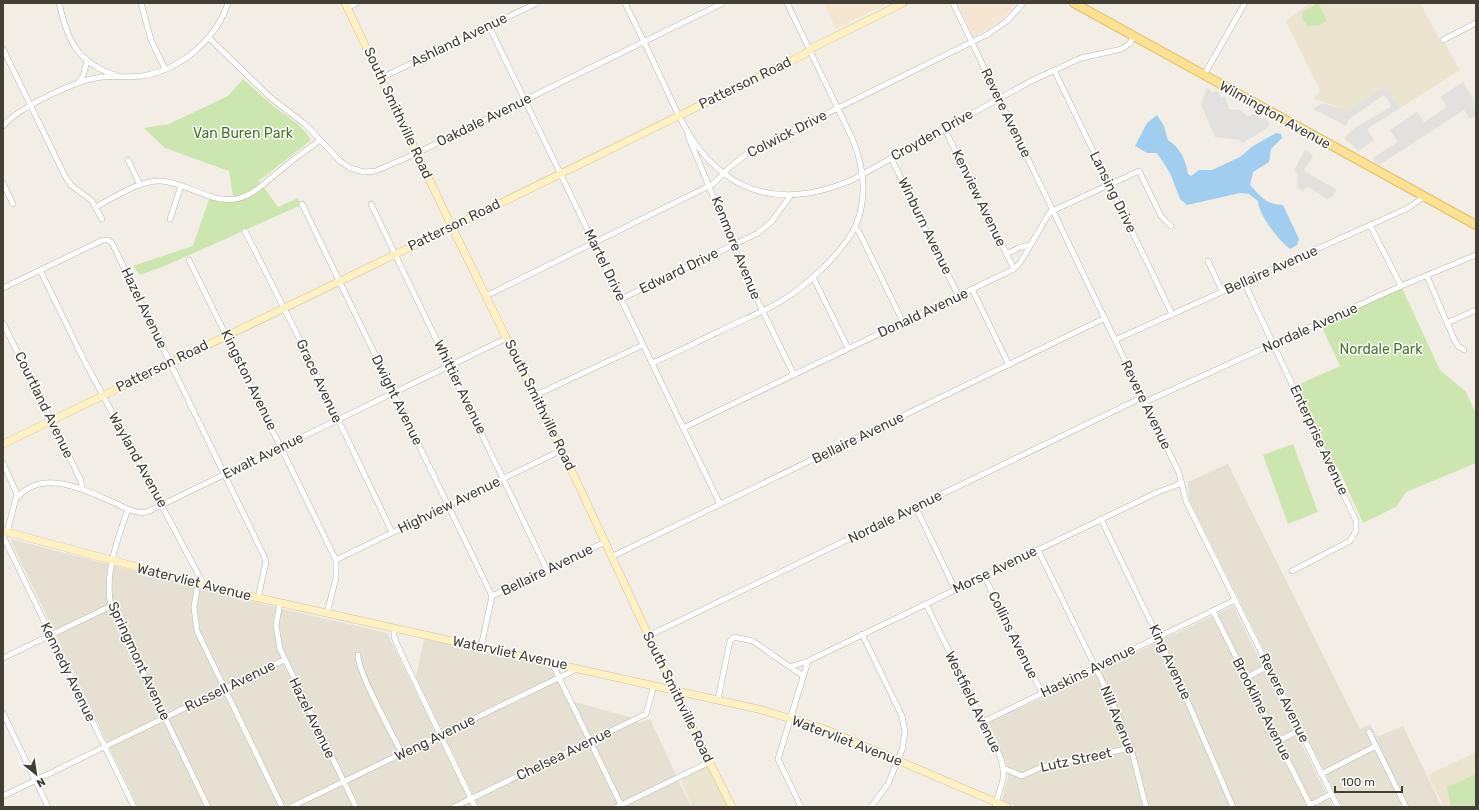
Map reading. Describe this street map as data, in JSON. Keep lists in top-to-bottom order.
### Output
{
  "streets": {
    "main road": [
      "Patterson Road",
      "South Smithville Road",
      "Wilmington Avenue",
      "Watervliet Avenue"
    ],
    "street": [
      "Ashland Avenue",
      "Revere Avenue",
      "Oakdale Avenue",
      "Colwick Drive",
      "Croyden Drive",
      "Lansing Drive",
      "Kenview Avenue",
      "Winburn Avenue",
      "Kenmore Avenue",
      "Martel Drive",
      "Bellaire Avenue",
      "Edward Drive",
      "Hazel Avenue",
      "Donald Avenue",
      "Nordale Avenue",
      "Kingston Avenue",
      "Grace Avenue",
      "Whittier Avenue",
      "Dwight Avenue",
      "Courtland Avenue",
      "Enterprise Avenue",
      "Ewalt Avenue",
      "Wayland Avenue",
      "Highview Avenue",
      "Morse Avenue",
      "Collins Avenue",
      "Springmont Avenue",
      "King Avenue",
      "Haskins Avenue",
      "Kennedy Avenue",
      "Russell Avenue",
      "Westfield Avenue",
      "Brookline Avenue",
      "Nill Avenue",
      "Weng Avenue",
      "Chelsea Avenue",
      "Lutz Street"
    ]
  },
  "crossings": [
    ["Ashland Avenue", "South Smithville Road"],
    ["Ashland Avenue", "Martel Drive"],
    ["Patterson Road", "South Smithville Road"],
    ["Patterson Road", "Kenmore Avenue"],
    ["Patterson Road", "Martel Drive"],
    ["Patterson Road", "Hazel Avenue"],
    ["Patterson Road", "Kingston Avenue"],
    ["Patterson Road", "Grace Avenue"],
    ["Patterson Road", "Whittier Avenue"],
    ["Patterson Road", "Dwight Avenue"],
    ["Patterson Road", "Courtland Avenue"],
    ["Patterson Road", "Wayland Avenue"],
    ["South Smithville Road", "Oakdale Avenue"],
    ["South Smithville Road", "Colwick Drive"],
    ["South Smithville Road", "Bellaire Avenue"],
    ["South Smithville Road", "Nordale Avenue"],
    ["South Smithville Road", "Ewalt Avenue"],
    ["South Smithville Road", "Highview Avenue"],
    ["South Smithville Road", "Watervliet Avenue"],
    ["Revere Avenue", "Colwick Drive"],
    ["Revere Avenue", "Croyden Drive"],
    ["Revere Avenue", "Bellaire Avenue"],
    ["Revere Avenue", "Donald Avenue"],
    ["Revere Avenue", "Nordale Avenue"],
    ["Revere Avenue", "Morse Avenue"],
    ["Revere Avenue", "Haskins Avenue"],
    ["Wilmington Avenue", "Croyden Drive"],
    ["Wilmington Avenue", "Bellaire Avenue"],
    ["Oakdale Avenue", "Kenmore Avenue"],
    ["Oakdale Avenue", "Martel Drive"],
    ["Colwick Drive", "Croyden Drive"],
    ["Colwick Drive", "Kenmore Avenue"],
    ["Colwick Drive", "Martel Drive"],
    ["Croyden Drive", "Lansing Drive"],
    ["Croyden Drive", "Kenview Avenue"],
    ["Croyden Drive", "Winburn Avenue"],
    ["Croyden Drive", "Kenmore Avenue"],
    ["Croyden Drive", "Edward Drive"],
    ["Lansing Drive", "Bellaire Avenue"],
    ["Kenview Avenue", "Donald Avenue"],
    ["Winburn Avenue", "Donald Avenue"],
    ["Kenmore Avenue", "Edward Drive"],
    ["Kenmore Avenue", "Donald Avenue"],
    ["Martel Drive", "Bellaire Avenue"],
    ["Martel Drive", "Edward Drive"],
    ["Martel Drive", "Donald Avenue"],
    ["Bellaire Avenue", "Whittier Avenue"],
    ["Bellaire Avenue", "Dwight Avenue"],
    ["Bellaire Avenue", "Enterprise Avenue"],
    ["Bellaire Avenue", "Watervliet Avenue"],
    ["Hazel Avenue", "Ewalt Avenue"],
    ["Hazel Avenue", "Wayland Avenue"],
    ["Hazel Avenue", "Watervliet Avenue"],
    ["Hazel Avenue", "Russell Avenue"],
    ["Hazel Avenue", "Weng Avenue"],
    ["Nordale Avenue", "Enterprise Avenue"],
    ["Kingston Avenue", "Ewalt Avenue"],
    ["Kingston Avenue", "Highview Avenue"],
    ["Kingston Avenue", "Watervliet Avenue"],
    ["Grace Avenue", "Ewalt Avenue"],
    ["Grace Avenue", "Highview Avenue"],
    ["Whittier Avenue", "Ewalt Avenue"],
    ["Whittier Avenue", "Highview Avenue"],
    ["Dwight Avenue", "Ewalt Avenue"],
    ["Dwight Avenue", "Highview Avenue"],
    ["Courtland Avenue", "Ewalt Avenue"],
    ["Ewalt Avenue", "Wayland Avenue"],
    ["Ewalt Avenue", "Springmont Avenue"],
    ["Wayland Avenue", "Watervliet Avenue"],
    ["Morse Avenue", "Collins Avenue"],
    ["Morse Avenue", "King Avenue"],
    ["Morse Avenue", "Westfield Avenue"],
    ["Morse Avenue", "Nill Avenue"],
    ["Watervliet Avenue", "Springmont Avenue"],
    ["Watervliet Avenue", "Kennedy Avenue"],
    ["Watervliet Avenue", "Westfield Avenue"],
    ["Watervliet Avenue", "Weng Avenue"],
    ["Watervliet Avenue", "Chelsea Avenue"],
    ["Collins Avenue", "Haskins Avenue"],
    ["Springmont Avenue", "Russell Avenue"],
    ["King Avenue", "Haskins Avenue"],
    ["Haskins Avenue", "Westfield Avenue"],
    ["Haskins Avenue", "Brookline Avenue"],
    ["Haskins Avenue", "Nill Avenue"],
    ["Kennedy Avenue", "Russell Avenue"],
    ["Westfield Avenue", "Lutz Street"],
    ["Nill Avenue", "Lutz Street"]
  ],
  "parks": ["Van Buren Park", "Nordale Park"],
  "scale_bar": "100 m",
  "north": "bottom right"
}
